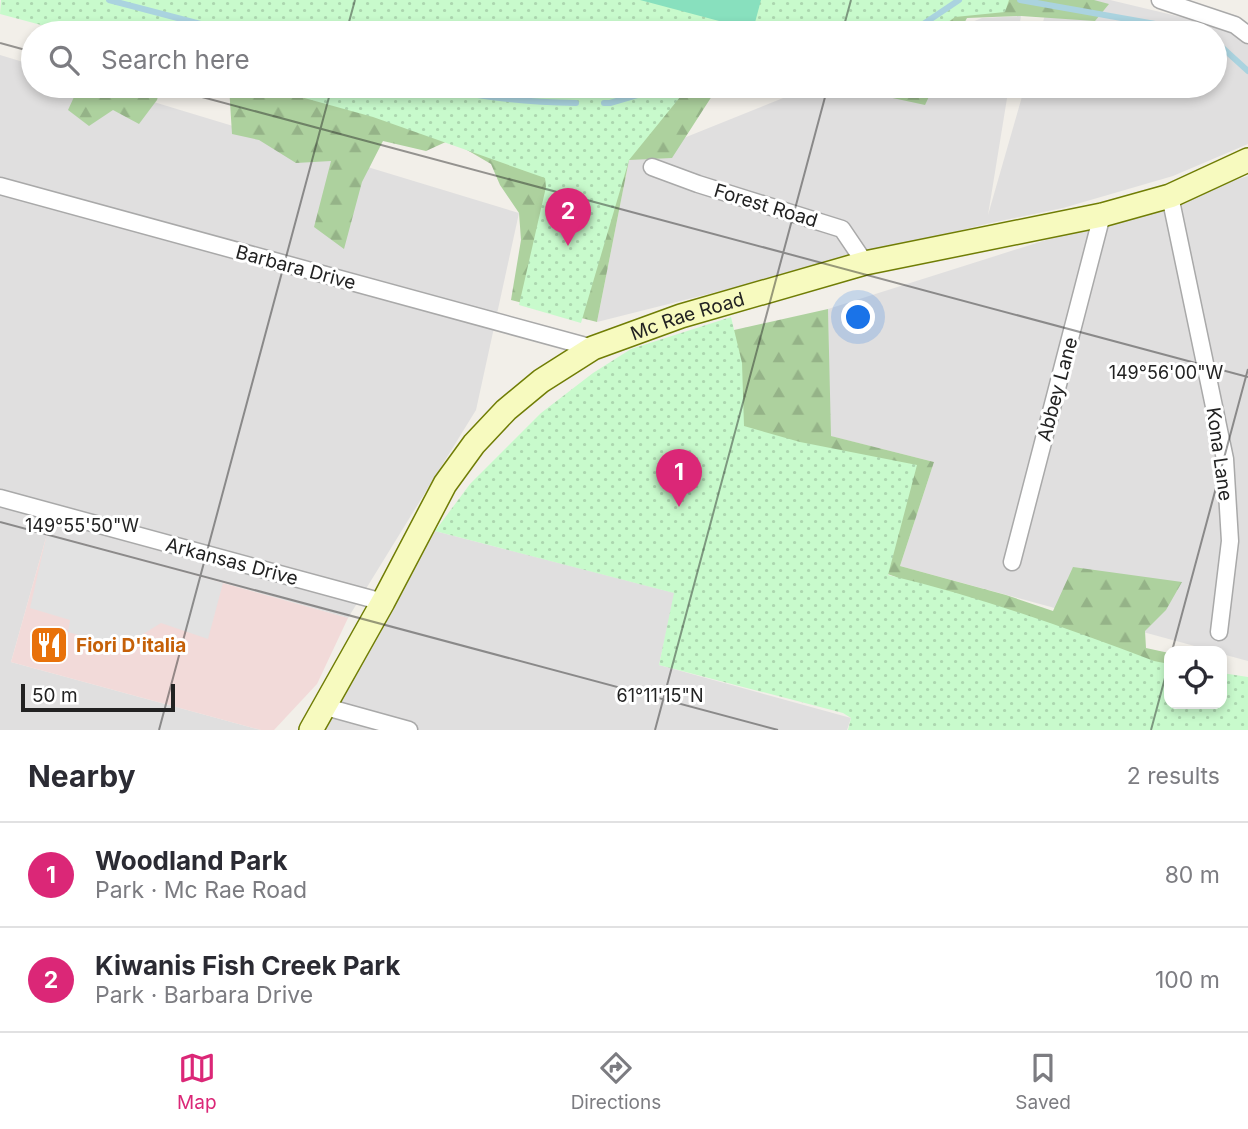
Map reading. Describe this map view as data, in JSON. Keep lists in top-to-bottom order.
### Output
{
  "streets": {
    "street": [
      "Forest Road",
      "Barbara Drive",
      "Mc Rae Road",
      "Abbey Lane",
      "Kona Lane",
      "Arkansas Drive"
    ]
  },
  "crossings": [
    ["Forest Road", "Mc Rae Road"],
    ["Barbara Drive", "Mc Rae Road"],
    ["Mc Rae Road", "Abbey Lane"],
    ["Mc Rae Road", "Kona Lane"],
    ["Mc Rae Road", "Arkansas Drive"]
  ],
  "places": {
    "restaurant": ["Fiori D'italia"]
  },
  "scale_bar": "50 m",
  "page": {
    "search": "Search here",
    "pins": ["2", "1"],
    "scale": "50 m",
    "heading": ["Nearby", "2 results"],
    "list": [
      {
        "mark": "1",
        "name": "Woodland Park",
        "note": "Park · Mc Rae Road",
        "value": "80 m"
      },
      {
        "mark": "2",
        "name": "Kiwanis Fish Creek Park",
        "note": "Park · Barbara Drive",
        "value": "100 m"
      }
    ],
    "nav": ["Map", "Directions", "Saved"]
  },
  "coordinates": ["149°56'00\"W", "149°55'50\"W", "61°11'15\"N"]
}
